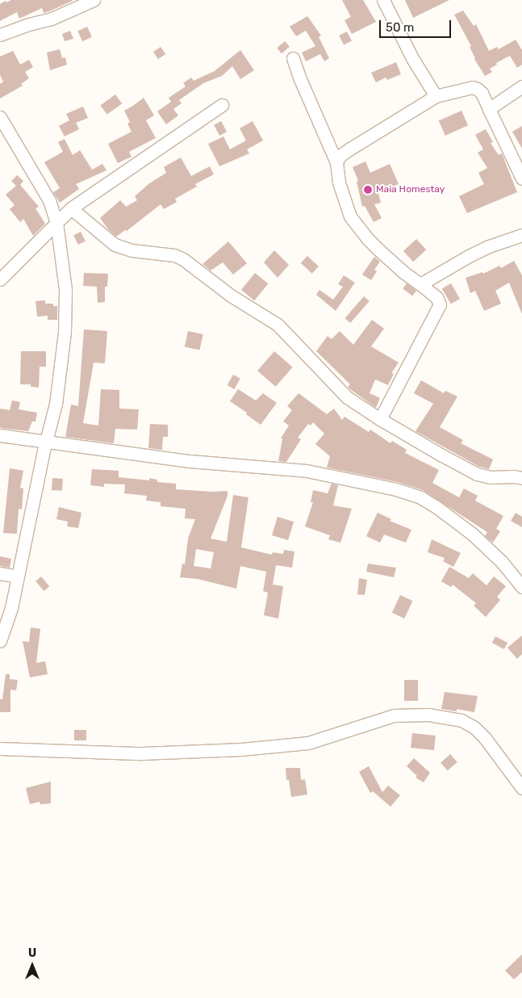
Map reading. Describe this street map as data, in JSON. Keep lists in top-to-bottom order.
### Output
{
  "places": ["Maia Homestay"],
  "scale_bar": "50 m",
  "north": "top"
}
